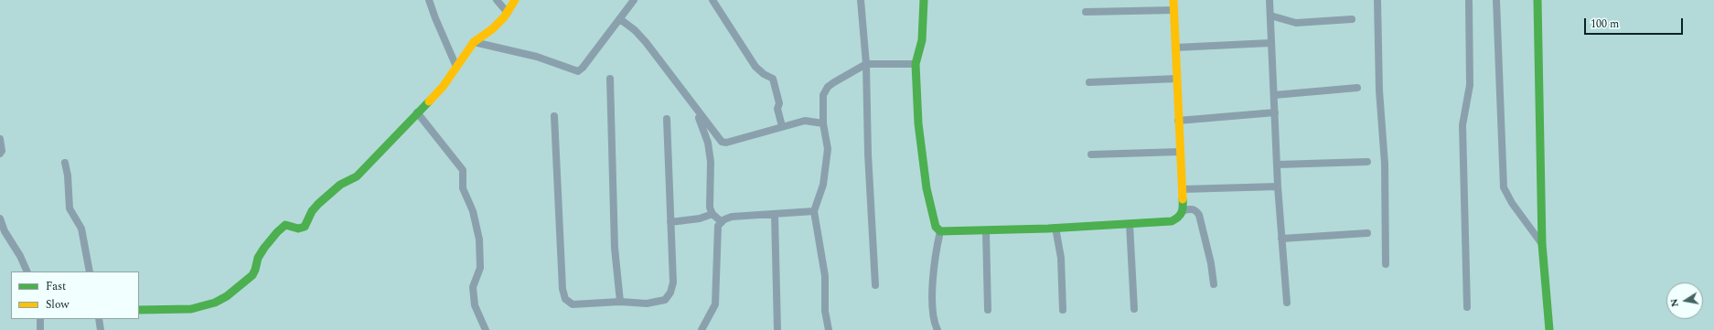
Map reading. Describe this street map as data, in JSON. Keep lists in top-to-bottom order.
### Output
{
  "legend": ["Fast", "Slow"],
  "scale_bar": "100 m",
  "north": "left"
}
